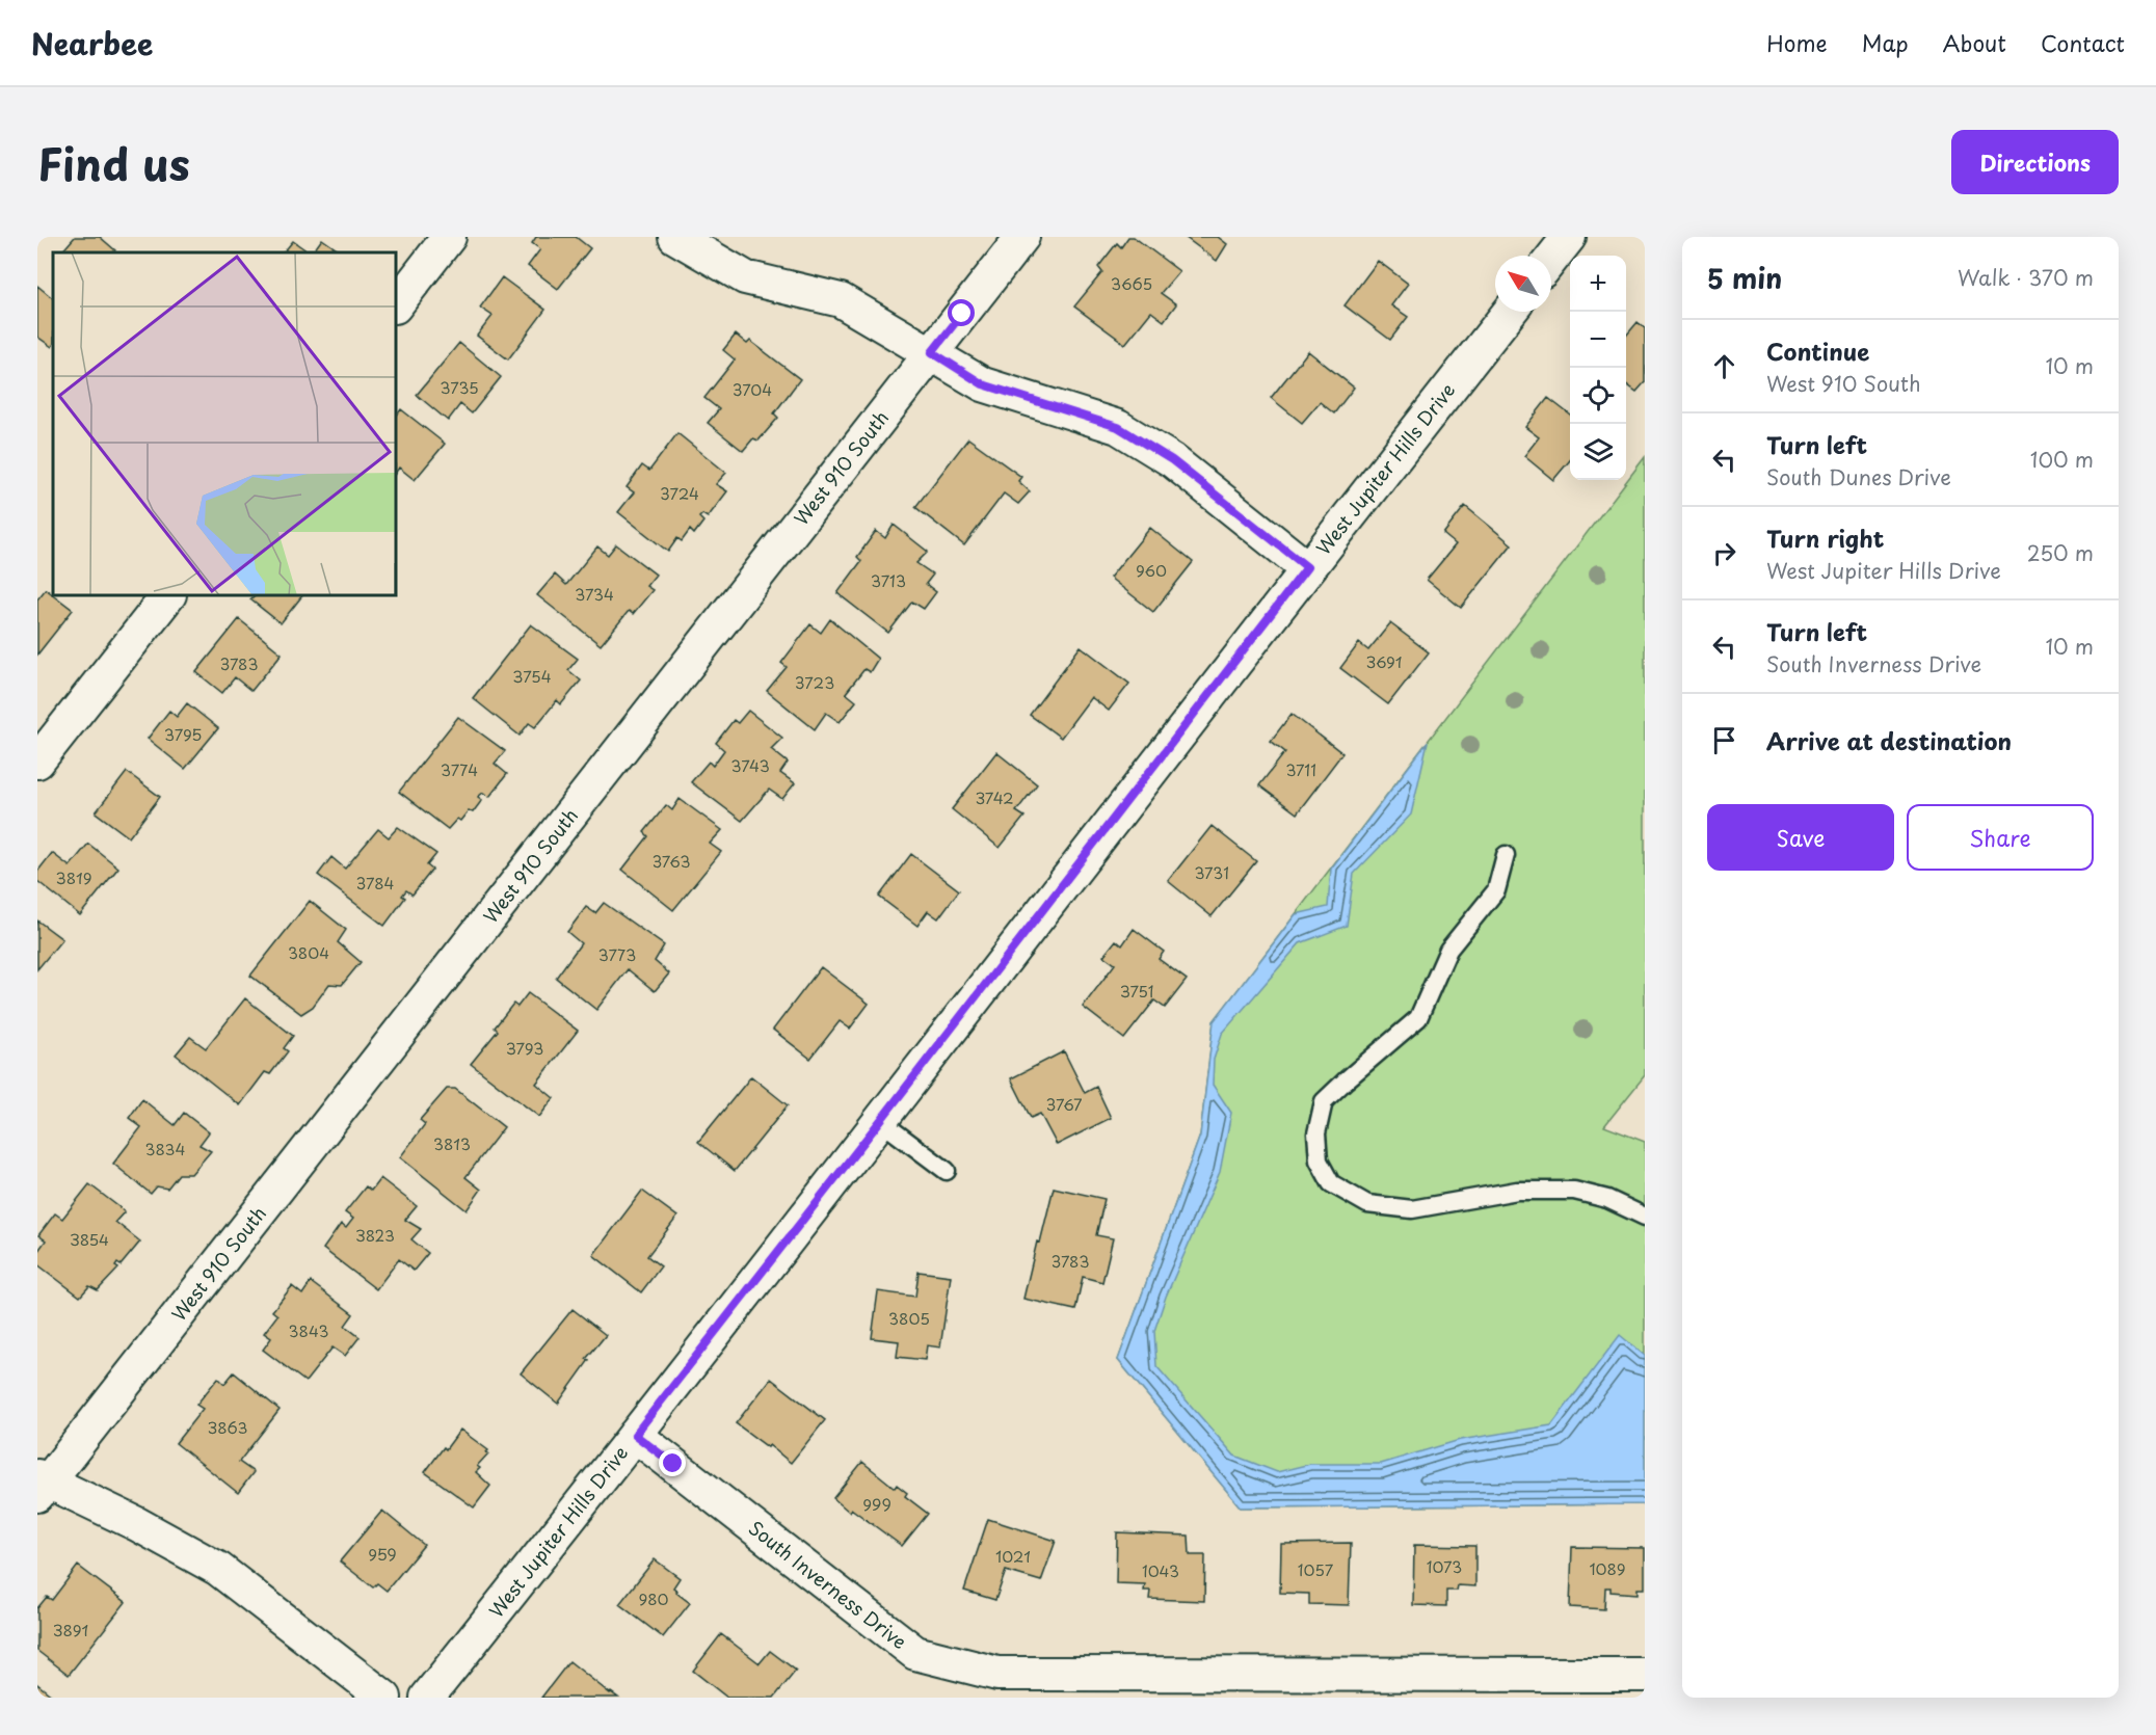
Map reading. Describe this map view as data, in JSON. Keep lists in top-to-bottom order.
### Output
{
  "streets": {
    "street": ["West 910 South", "West Jupiter Hills Drive", "South Inverness Drive"]
  },
  "crossings": [
    ["West Jupiter Hills Drive", "South Inverness Drive"]
  ],
  "house_numbers": [
    "3665",
    "3735",
    "3704",
    "3724",
    "960",
    "3713",
    "3734",
    "3691",
    "3783",
    "3754",
    "3723",
    "3795",
    "3743",
    "3774",
    "3711",
    "3742",
    "3763",
    "3731",
    "3819",
    "3784",
    "3804",
    "3773",
    "3751",
    "3793",
    "3767",
    "3813",
    "3834",
    "3823",
    "3854",
    "3783",
    "3805",
    "3843",
    "3863",
    "999",
    "959",
    "1021",
    "1073",
    "1089",
    "1057",
    "1043",
    "980",
    "3891"
  ],
  "north": "top left",
  "page": {
    "header": "Nearbee",
    "nav": [
      "Home",
      "Map",
      "About",
      "Contact"
    ],
    "title": "Find us",
    "buttons": [
      "Directions",
      ["Save", "Share"]
    ],
    "heading": ["5 min", "Walk · 370 m"],
    "map_buttons": ["+", "−"],
    "list": [
      ["Continue", "West 910 South", "10 m"],
      ["Turn left", "South Dunes Drive", "100 m"],
      ["Turn right", "West Jupiter Hills Drive", "250 m"],
      ["Turn left", "South Inverness Drive", "10 m"],
      "Arrive at destination"
    ]
  }
}
